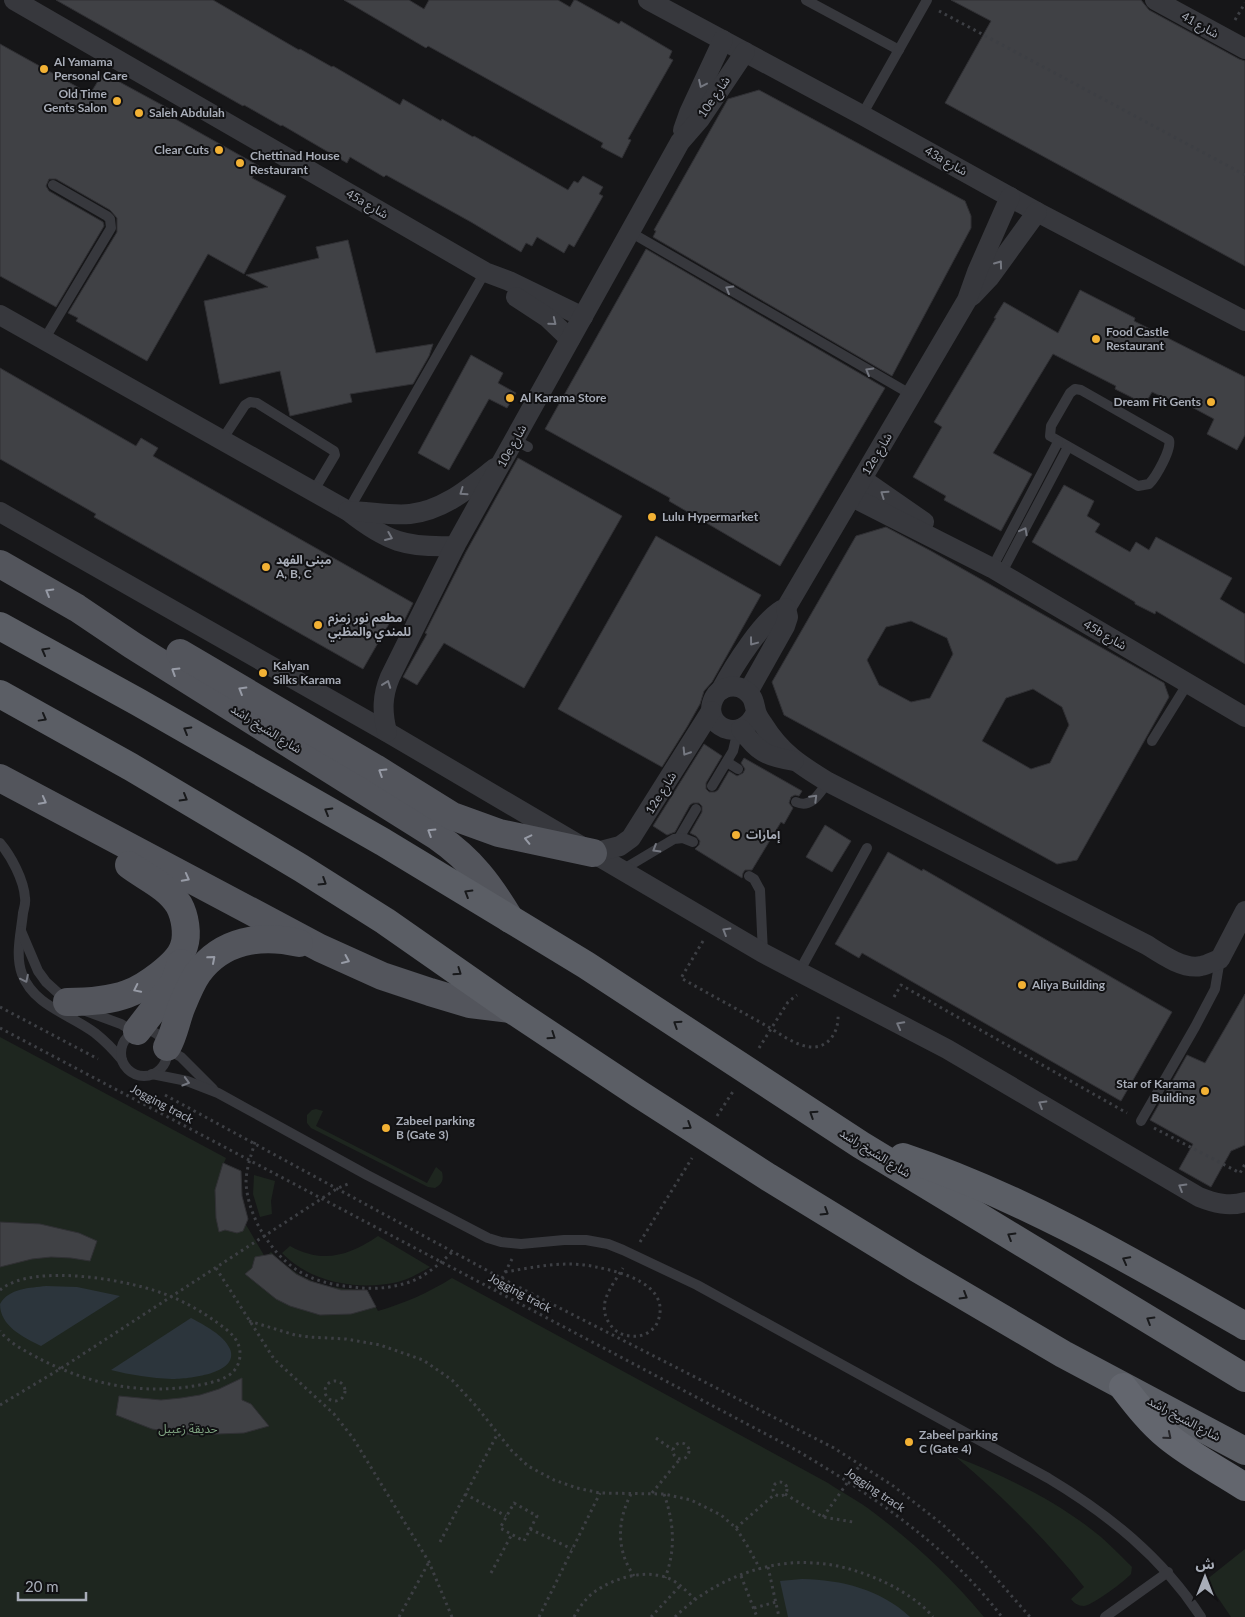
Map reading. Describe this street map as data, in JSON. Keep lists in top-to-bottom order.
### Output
{
  "streets": {
    "highway": ["شارع الشيخ راشد"],
    "street": [
      "شارع 41",
      "10e شارع",
      "43a شارع",
      "45a شارع",
      "12e شارع",
      "45b شارع"
    ],
    "path": ["Jogging track"]
  },
  "crossings": [
    ["10e شارع", "43a شارع"],
    ["10e شارع", "45a شارع"],
    ["43a شارع", "12e شارع"],
    ["12e شارع", "45b شارع"]
  ],
  "parks": ["حديقة زعبيل"],
  "places": [
    "Al Yamama Personal Care",
    "Old Time Gents Salon",
    "Saleh Abdulah",
    "Clear Cuts",
    "Chettinad House Restaurant",
    "Food Castle Restaurant",
    "Al Karama Store",
    "Dream Fit Gents",
    "Lulu Hypermarket",
    "مبنى الفهد A, B, C",
    "مطعم نور زمزم للمندي والمظبي",
    "Kalyan Silks Karama",
    "إمارات",
    "Aliya Building",
    "Star of Karama Building",
    "Zabeel parking B (Gate 3)",
    "Zabeel parking C (Gate 4)"
  ],
  "scale_bar": "20 m",
  "north": "top"
}
